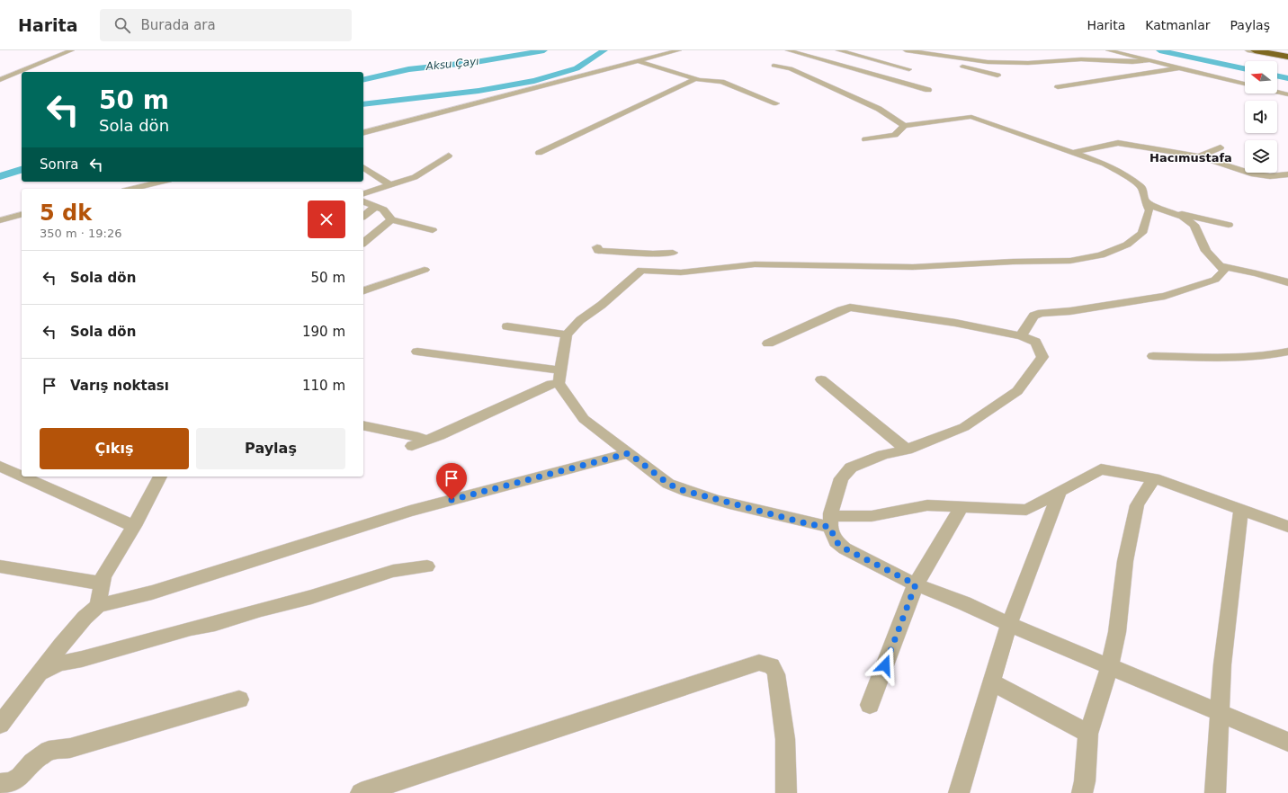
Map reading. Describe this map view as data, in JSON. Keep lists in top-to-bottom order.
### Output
{
  "districts": ["Hacımustafa"],
  "water": ["Aksu Çayı"],
  "north": "left",
  "page": {
    "header": "Harita",
    "search": "Burada ara",
    "nav": ["Harita", "Katmanlar", "Paylaş"],
    "turn": ["50 m", "Sola dön"],
    "then": "Sonra",
    "heading": ["5 dk", "350 m · 19:26"],
    "list": [
      {
        "name": "Sola dön",
        "value": "50 m"
      },
      {
        "name": "Sola dön",
        "value": "190 m"
      },
      {
        "name": "Varış noktası",
        "value": "110 m"
      }
    ],
    "buttons": ["Çıkış", "Paylaş"]
  }
}
